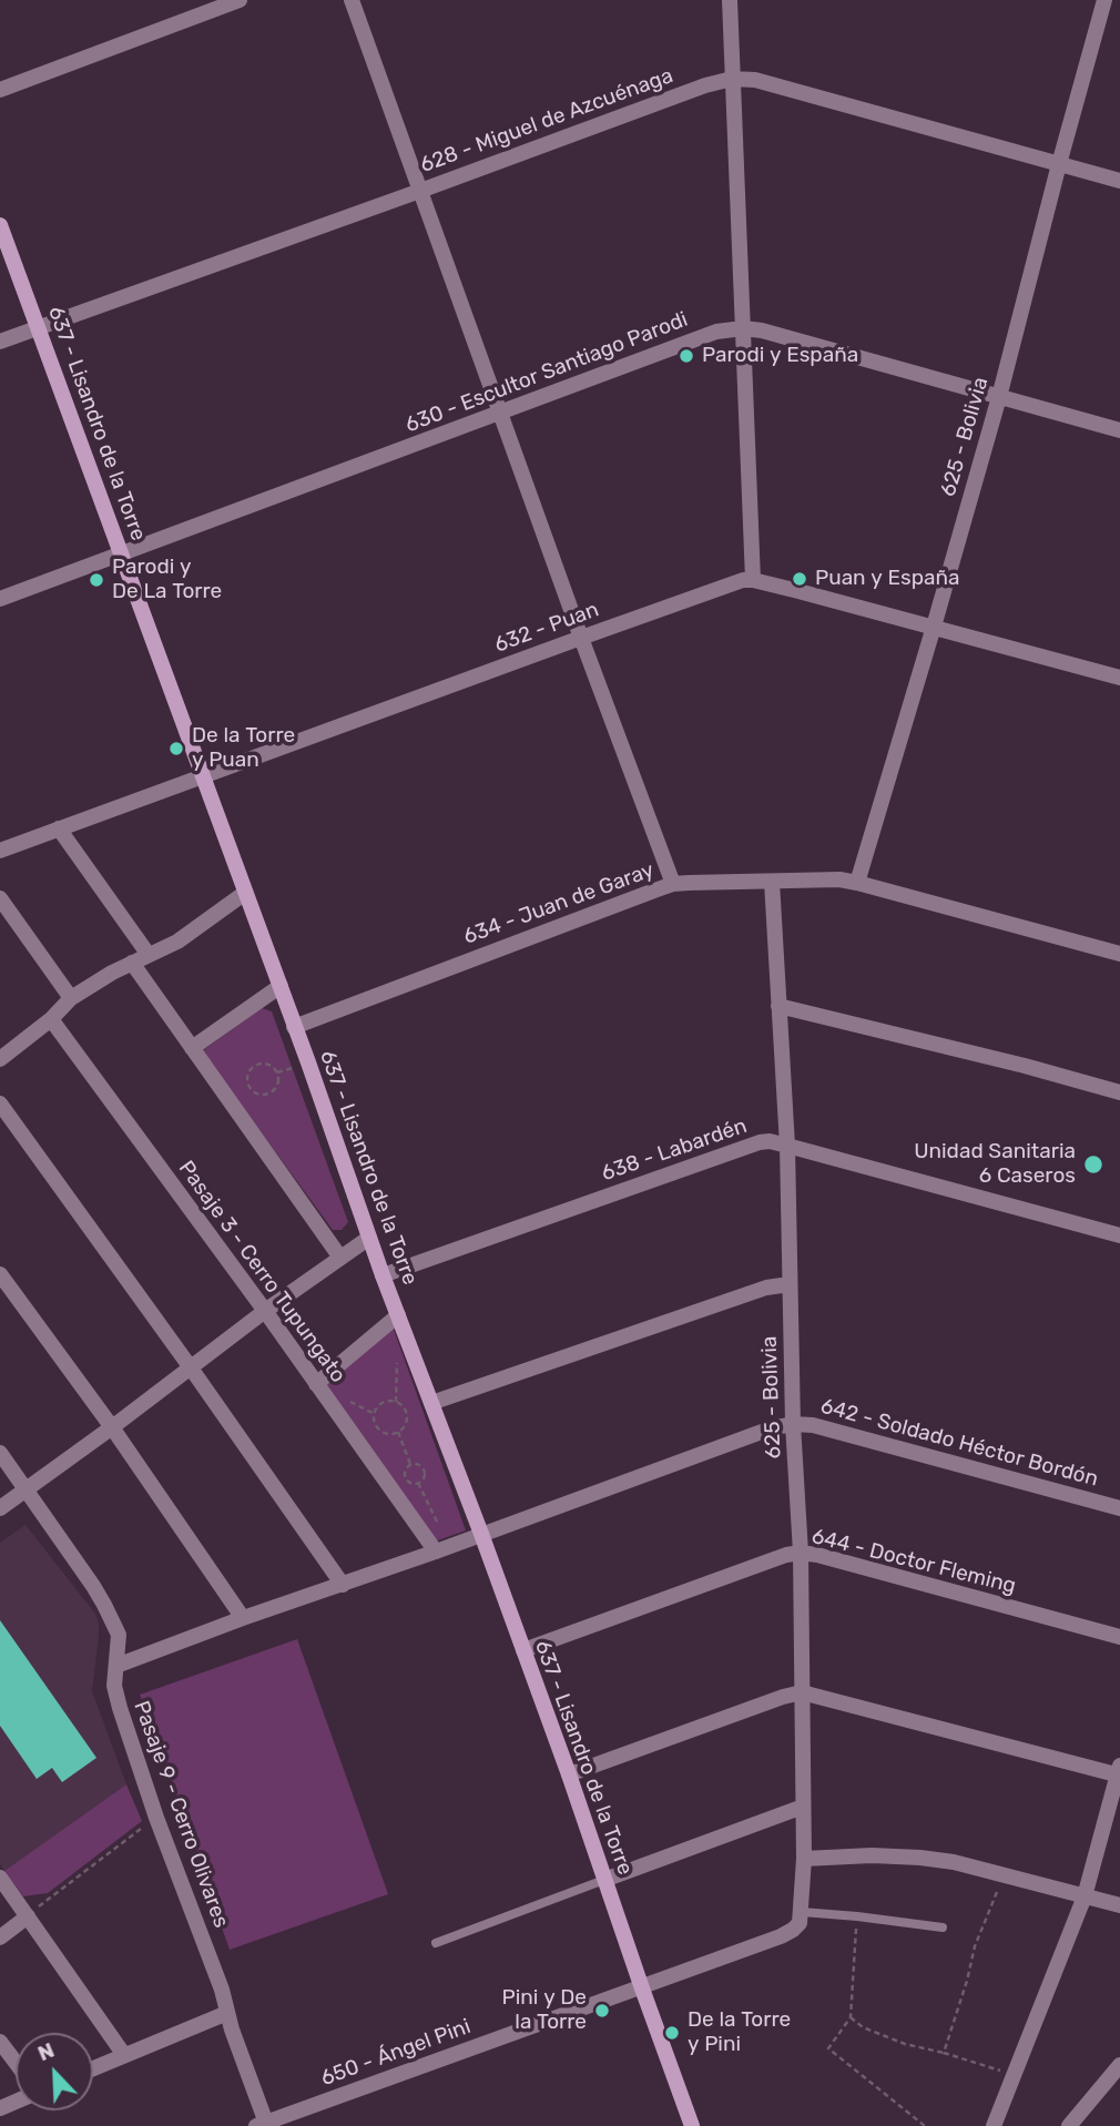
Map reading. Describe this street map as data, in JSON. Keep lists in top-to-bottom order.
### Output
{
  "streets": {
    "street": [
      "628 - Miguel de Azcuénaga",
      "630 - Escultor Santiago Parodi",
      "637 - Lisandro de la Torre",
      "625 - Bolivia",
      "632 - Puan",
      "634 - Juan de Garay",
      "638 - Labardén",
      "Pasaje 3 - Cerro Tupungato",
      "642 - Soldado Héctor Bordón",
      "644 - Doctor Fleming",
      "Pasaje 9 - Cerro Olivares",
      "650 - Ángel Pini"
    ]
  },
  "crossings": [
    ["628 - Miguel de Azcuénaga", "637 - Lisandro de la Torre"],
    ["628 - Miguel de Azcuénaga", "625 - Bolivia"],
    ["630 - Escultor Santiago Parodi", "637 - Lisandro de la Torre"],
    ["630 - Escultor Santiago Parodi", "625 - Bolivia"],
    ["637 - Lisandro de la Torre", "632 - Puan"],
    ["637 - Lisandro de la Torre", "634 - Juan de Garay"],
    ["637 - Lisandro de la Torre", "638 - Labardén"],
    ["637 - Lisandro de la Torre", "642 - Soldado Héctor Bordón"],
    ["637 - Lisandro de la Torre", "644 - Doctor Fleming"],
    ["637 - Lisandro de la Torre", "650 - Ángel Pini"],
    ["625 - Bolivia", "632 - Puan"],
    ["625 - Bolivia", "634 - Juan de Garay"],
    ["625 - Bolivia", "638 - Labardén"],
    ["625 - Bolivia", "642 - Soldado Héctor Bordón"],
    ["625 - Bolivia", "644 - Doctor Fleming"],
    ["625 - Bolivia", "650 - Ángel Pini"],
    ["Pasaje 3 - Cerro Tupungato", "642 - Soldado Héctor Bordón"],
    ["642 - Soldado Héctor Bordón", "Pasaje 9 - Cerro Olivares"],
    ["Pasaje 9 - Cerro Olivares", "650 - Ángel Pini"]
  ],
  "places": [
    "Parodi y España",
    "Puan y España",
    "Parodi y De La Torre",
    "De la Torre y Puan",
    "Unidad Sanitaria 6 Caseros",
    "Pini y De la Torre",
    "De la Torre y Pini"
  ],
  "north": "top left"
}
